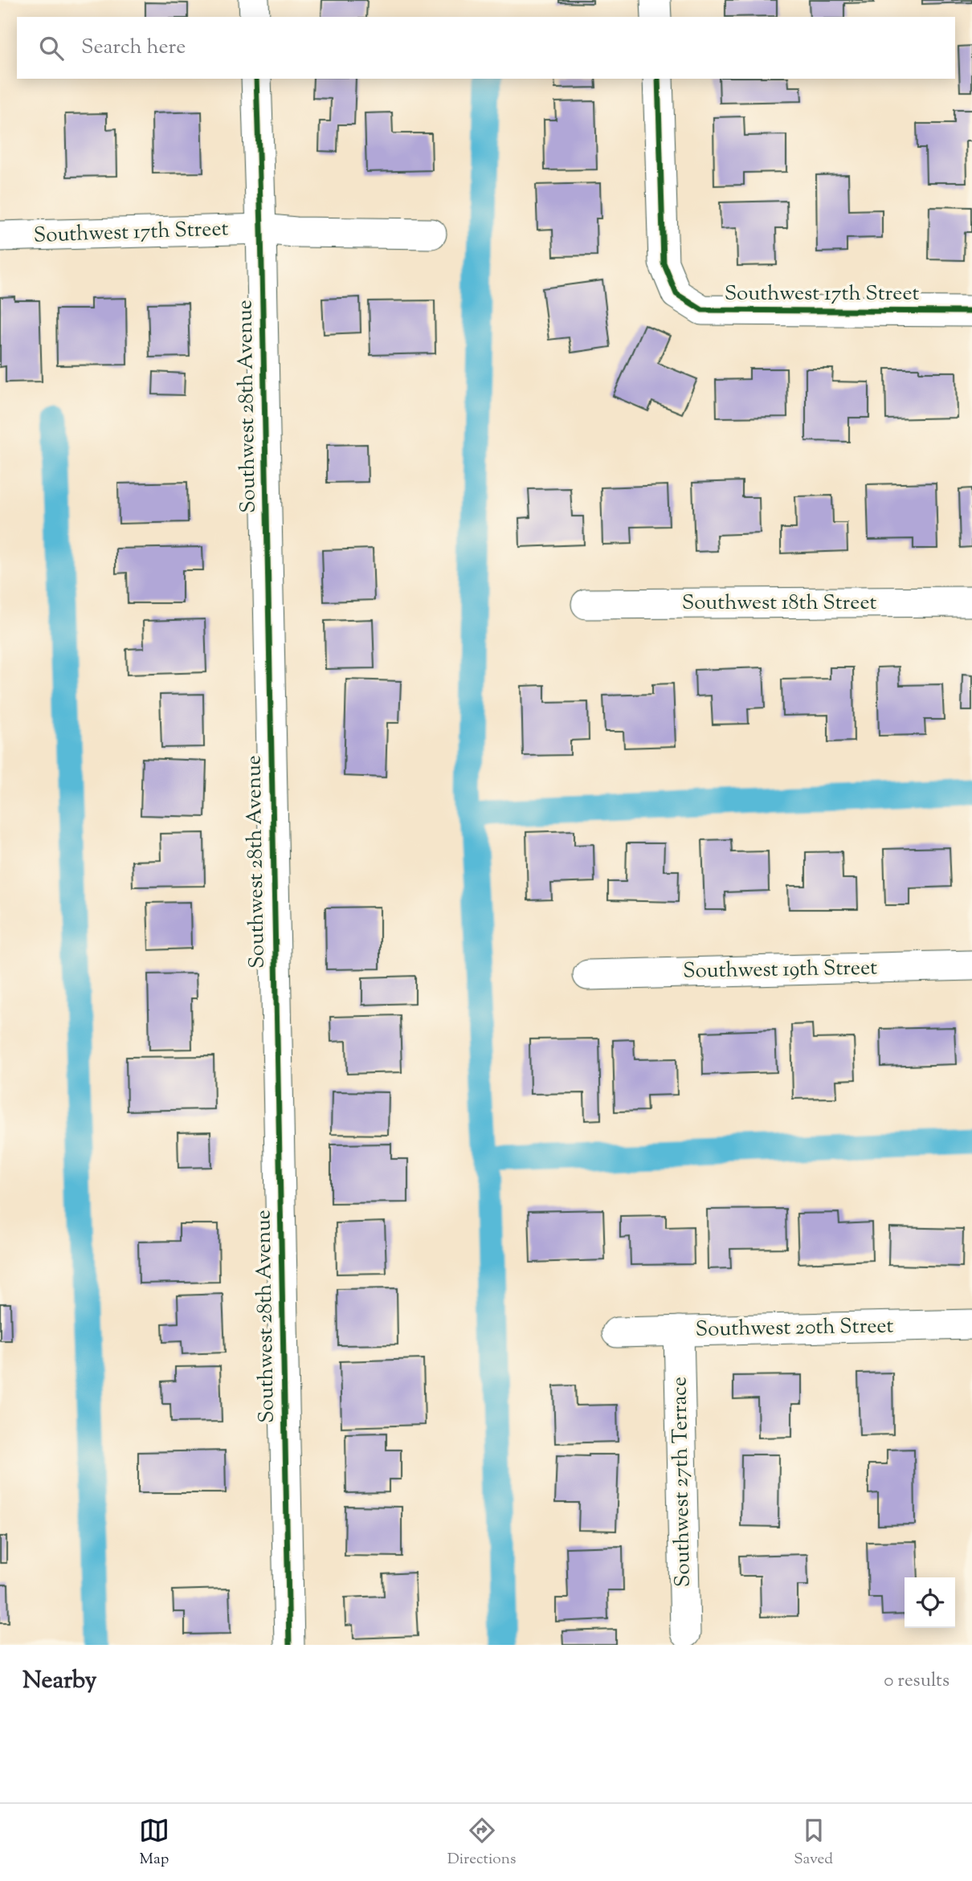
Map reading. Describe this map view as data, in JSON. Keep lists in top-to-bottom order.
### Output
{
  "streets": {
    "street": [
      "Southwest 17th Street",
      "Southwest 28th Avenue",
      "Southwest 18th Street",
      "Southwest 19th Street",
      "Southwest 20th Street",
      "Southwest 27th Terrace"
    ]
  },
  "crossings": [
    ["Southwest 17th Street", "Southwest 28th Avenue"],
    ["Southwest 20th Street", "Southwest 27th Terrace"]
  ],
  "page": {
    "search": "Search here",
    "heading": ["Nearby", "0 results"],
    "nav": ["Map", "Directions", "Saved"]
  }
}
